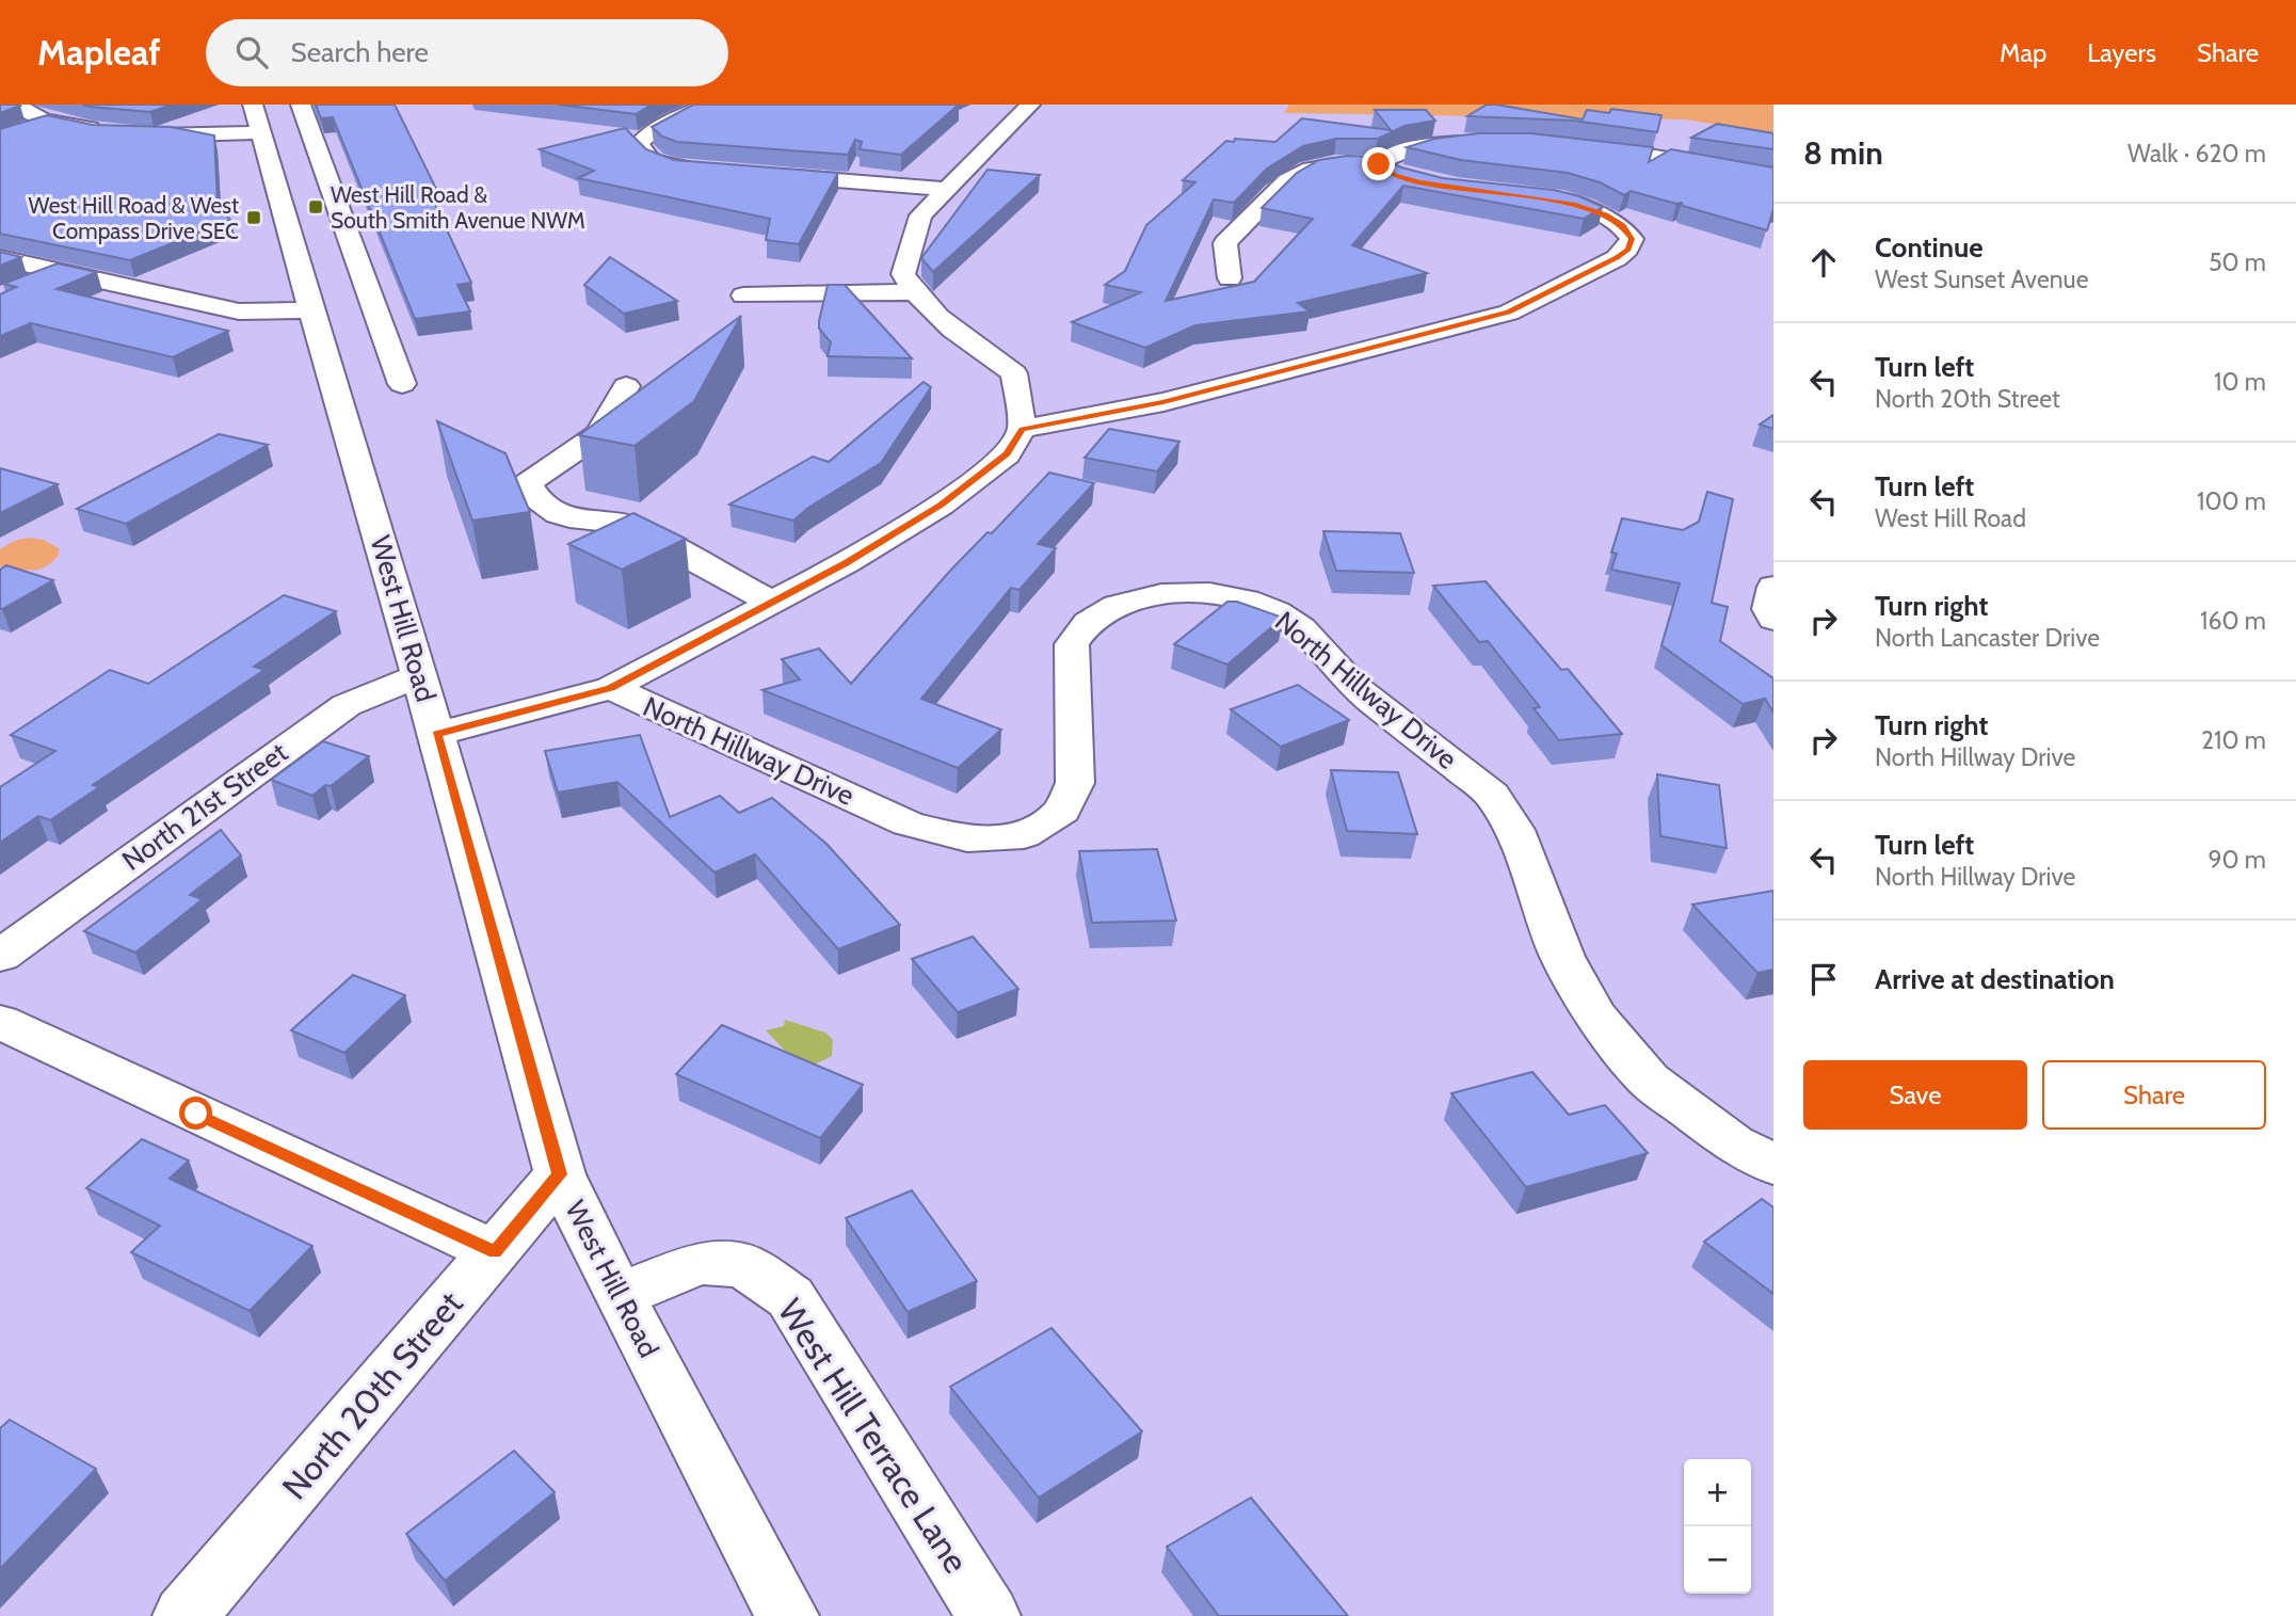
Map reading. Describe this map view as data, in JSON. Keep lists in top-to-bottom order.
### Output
{
  "streets": {
    "street": [
      "West Hill Road",
      "North Hillway Drive",
      "North 21st Street",
      "North 20th Street",
      "West Hill Terrace Lane"
    ]
  },
  "crossings": [
    ["West Hill Road", "North 21st Street"],
    ["West Hill Road", "North 20th Street"],
    ["West Hill Road", "West Hill Terrace Lane"]
  ],
  "places": {
    "transit": ["West Hill Road & South Smith Avenue NWM", "West Hill Road & West Compass Drive SEC"]
  },
  "page": {
    "header": "Mapleaf",
    "search": "Search here",
    "nav": ["Map", "Layers", "Share"],
    "heading": ["8 min", "Walk · 620 m"],
    "list": [
      ["Continue", "West Sunset Avenue", "50 m"],
      ["Turn left", "North 20th Street", "10 m"],
      ["Turn left", "West Hill Road", "100 m"],
      ["Turn right", "North Lancaster Drive", "160 m"],
      ["Turn right", "North Hillway Drive", "210 m"],
      ["Turn left", "North Hillway Drive", "90 m"],
      "Arrive at destination"
    ],
    "buttons": ["Save", "Share"],
    "map_buttons": ["+", "−"]
  }
}
